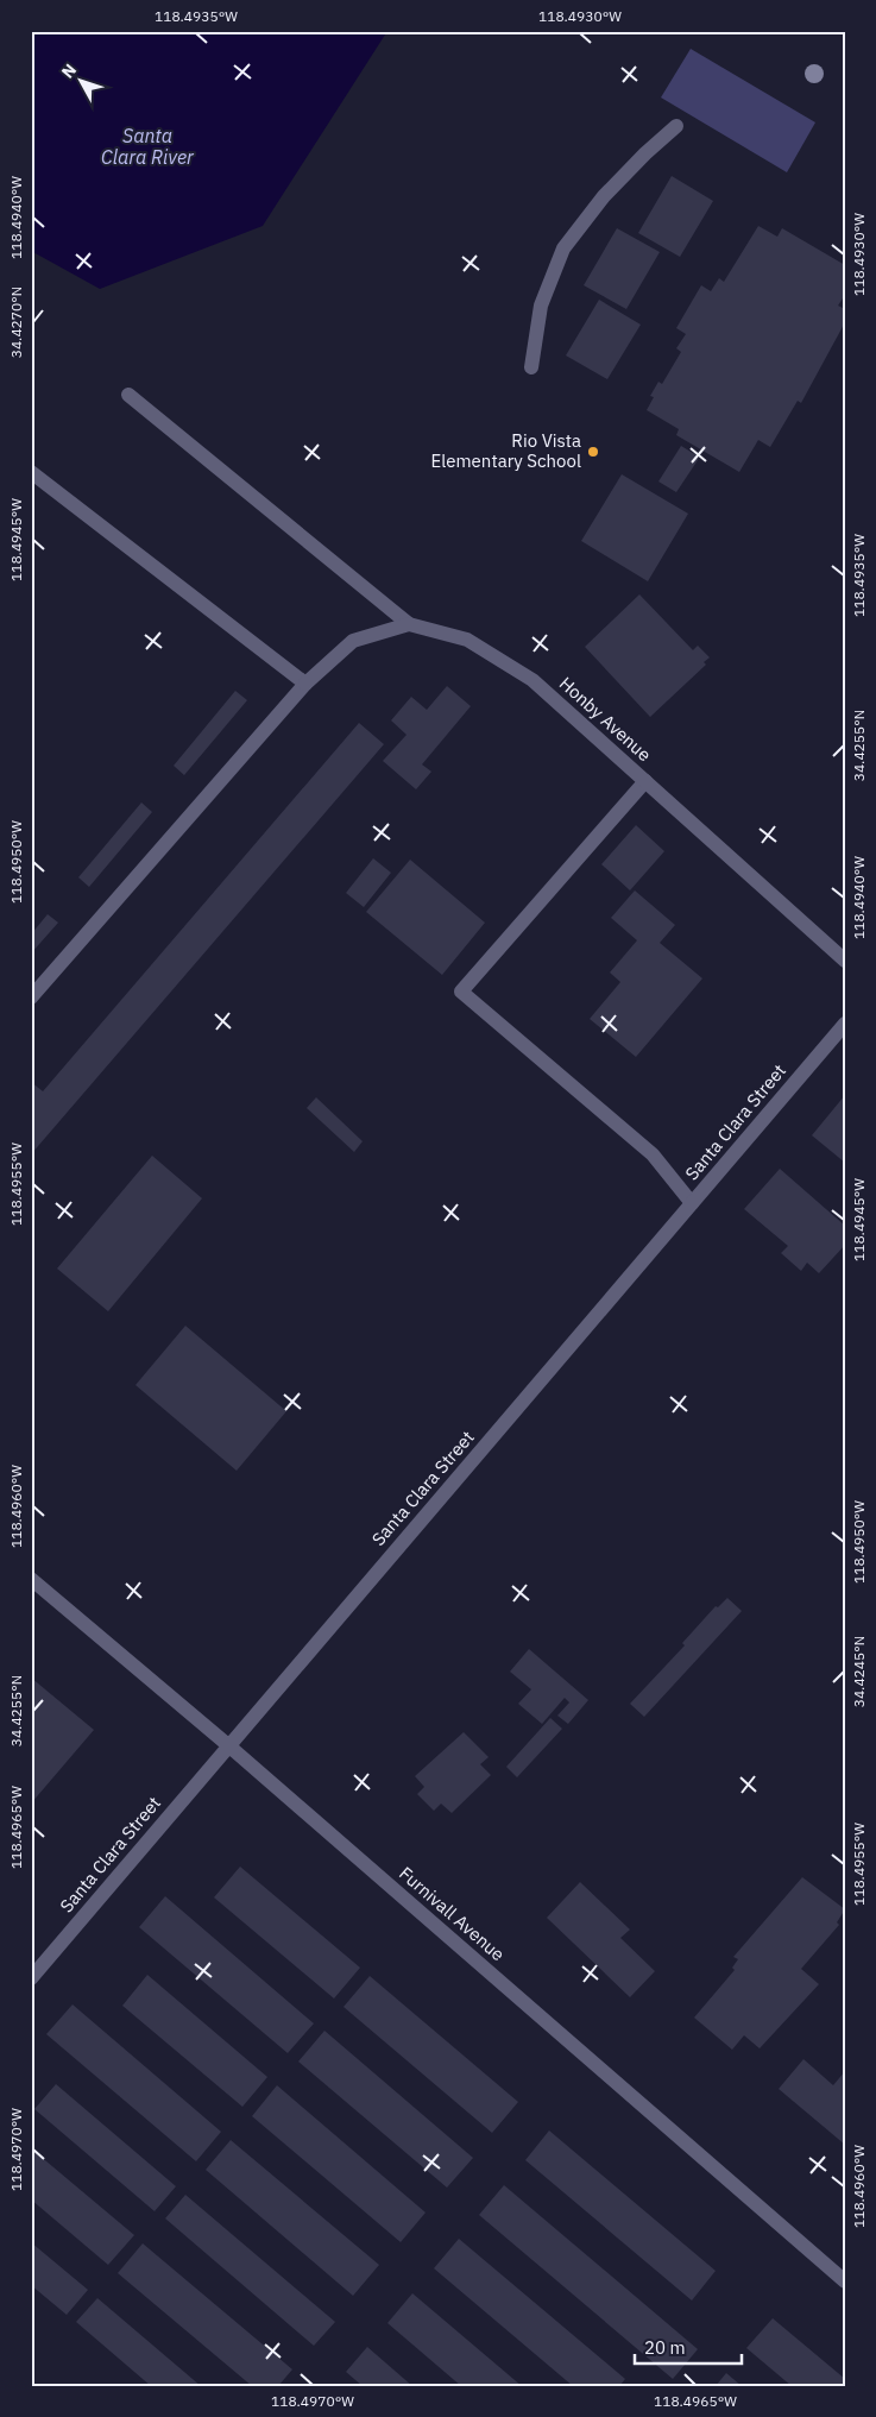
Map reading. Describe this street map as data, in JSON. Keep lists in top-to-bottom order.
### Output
{
  "streets": {
    "street": ["Honby Avenue", "Santa Clara Street", "Furnivall Avenue"]
  },
  "crossings": [
    ["Santa Clara Street", "Furnivall Avenue"]
  ],
  "water": ["Santa Clara River"],
  "places": ["Rio Vista Elementary School"],
  "scale_bar": "20 m",
  "north": "top left",
  "coordinates": [
    "118.4935°W",
    "118.4930°W",
    "118.4940°W",
    "34.4270°N",
    "118.4945°W",
    "34.4255°N",
    "118.4950°W",
    "118.4955°W",
    "118.4960°W",
    "34.4245°N",
    "118.4965°W",
    "118.4970°W"
  ]
}
